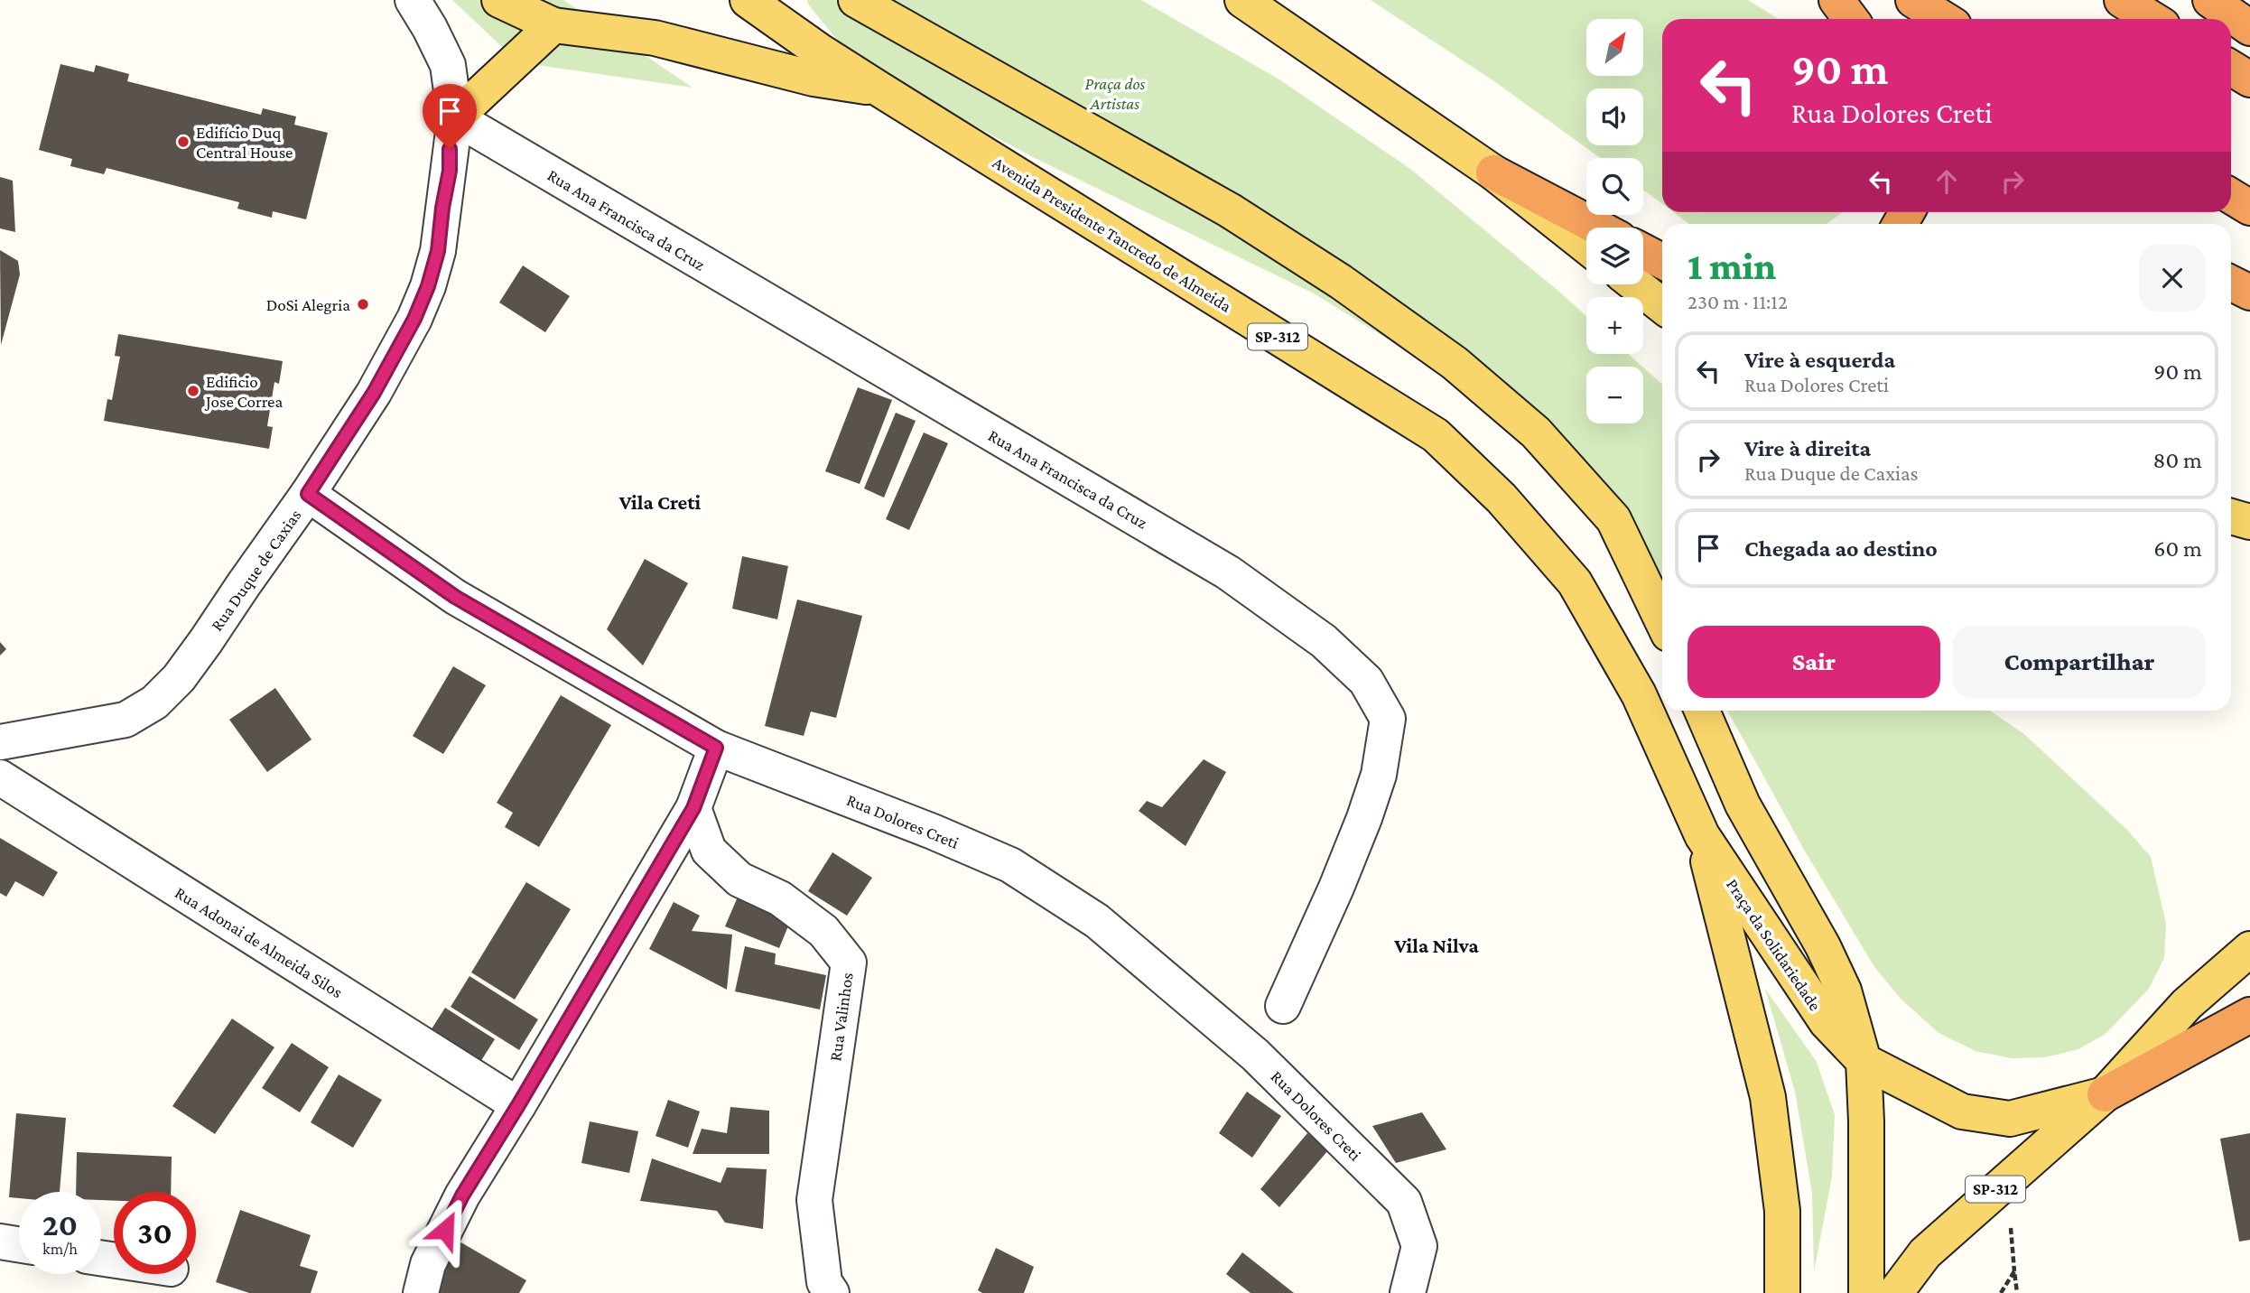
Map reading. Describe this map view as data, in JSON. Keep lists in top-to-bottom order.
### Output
{
  "streets": {
    "main road": ["Avenida Presidente Tancredo de Almeida", "SP-312", "Praça da Solidariedade"],
    "street": [
      "Rua Ana Francisca da Cruz",
      "Rua Duque de Caxias",
      "Rua Dolores Creti",
      "Rua Adonai de Almeida Silos",
      "Rua Valinhos"
    ]
  },
  "crossings": [
    ["Rua Ana Francisca da Cruz", "Rua Duque de Caxias"],
    ["Avenida Presidente Tancredo de Almeida", "Praça da Solidariedade"],
    ["SP-312", "Praça da Solidariedade"],
    ["Rua Duque de Caxias", "Rua Dolores Creti"]
  ],
  "districts": ["Vila Creti", "Vila Nilva"],
  "parks": ["Praça dos Artistas"],
  "places": ["Edifício Duq Central House", "DoSi Alegria", "Edificio Jose Correa"],
  "north": "top right",
  "page": {
    "map_buttons": ["+", "−"],
    "turn": ["90 m", "Rua Dolores Creti"],
    "heading": ["1 min", "230 m · 11:12"],
    "list": [
      {
        "name": "Vire à esquerda",
        "note": "Rua Dolores Creti",
        "value": "90 m"
      },
      {
        "name": "Vire à direita",
        "note": "Rua Duque de Caxias",
        "value": "80 m"
      },
      {
        "name": "Chegada ao destino",
        "value": "60 m"
      }
    ],
    "buttons": ["Sair", "Compartilhar"],
    "speed": "20 km/h",
    "limit": "30"
  }
}
